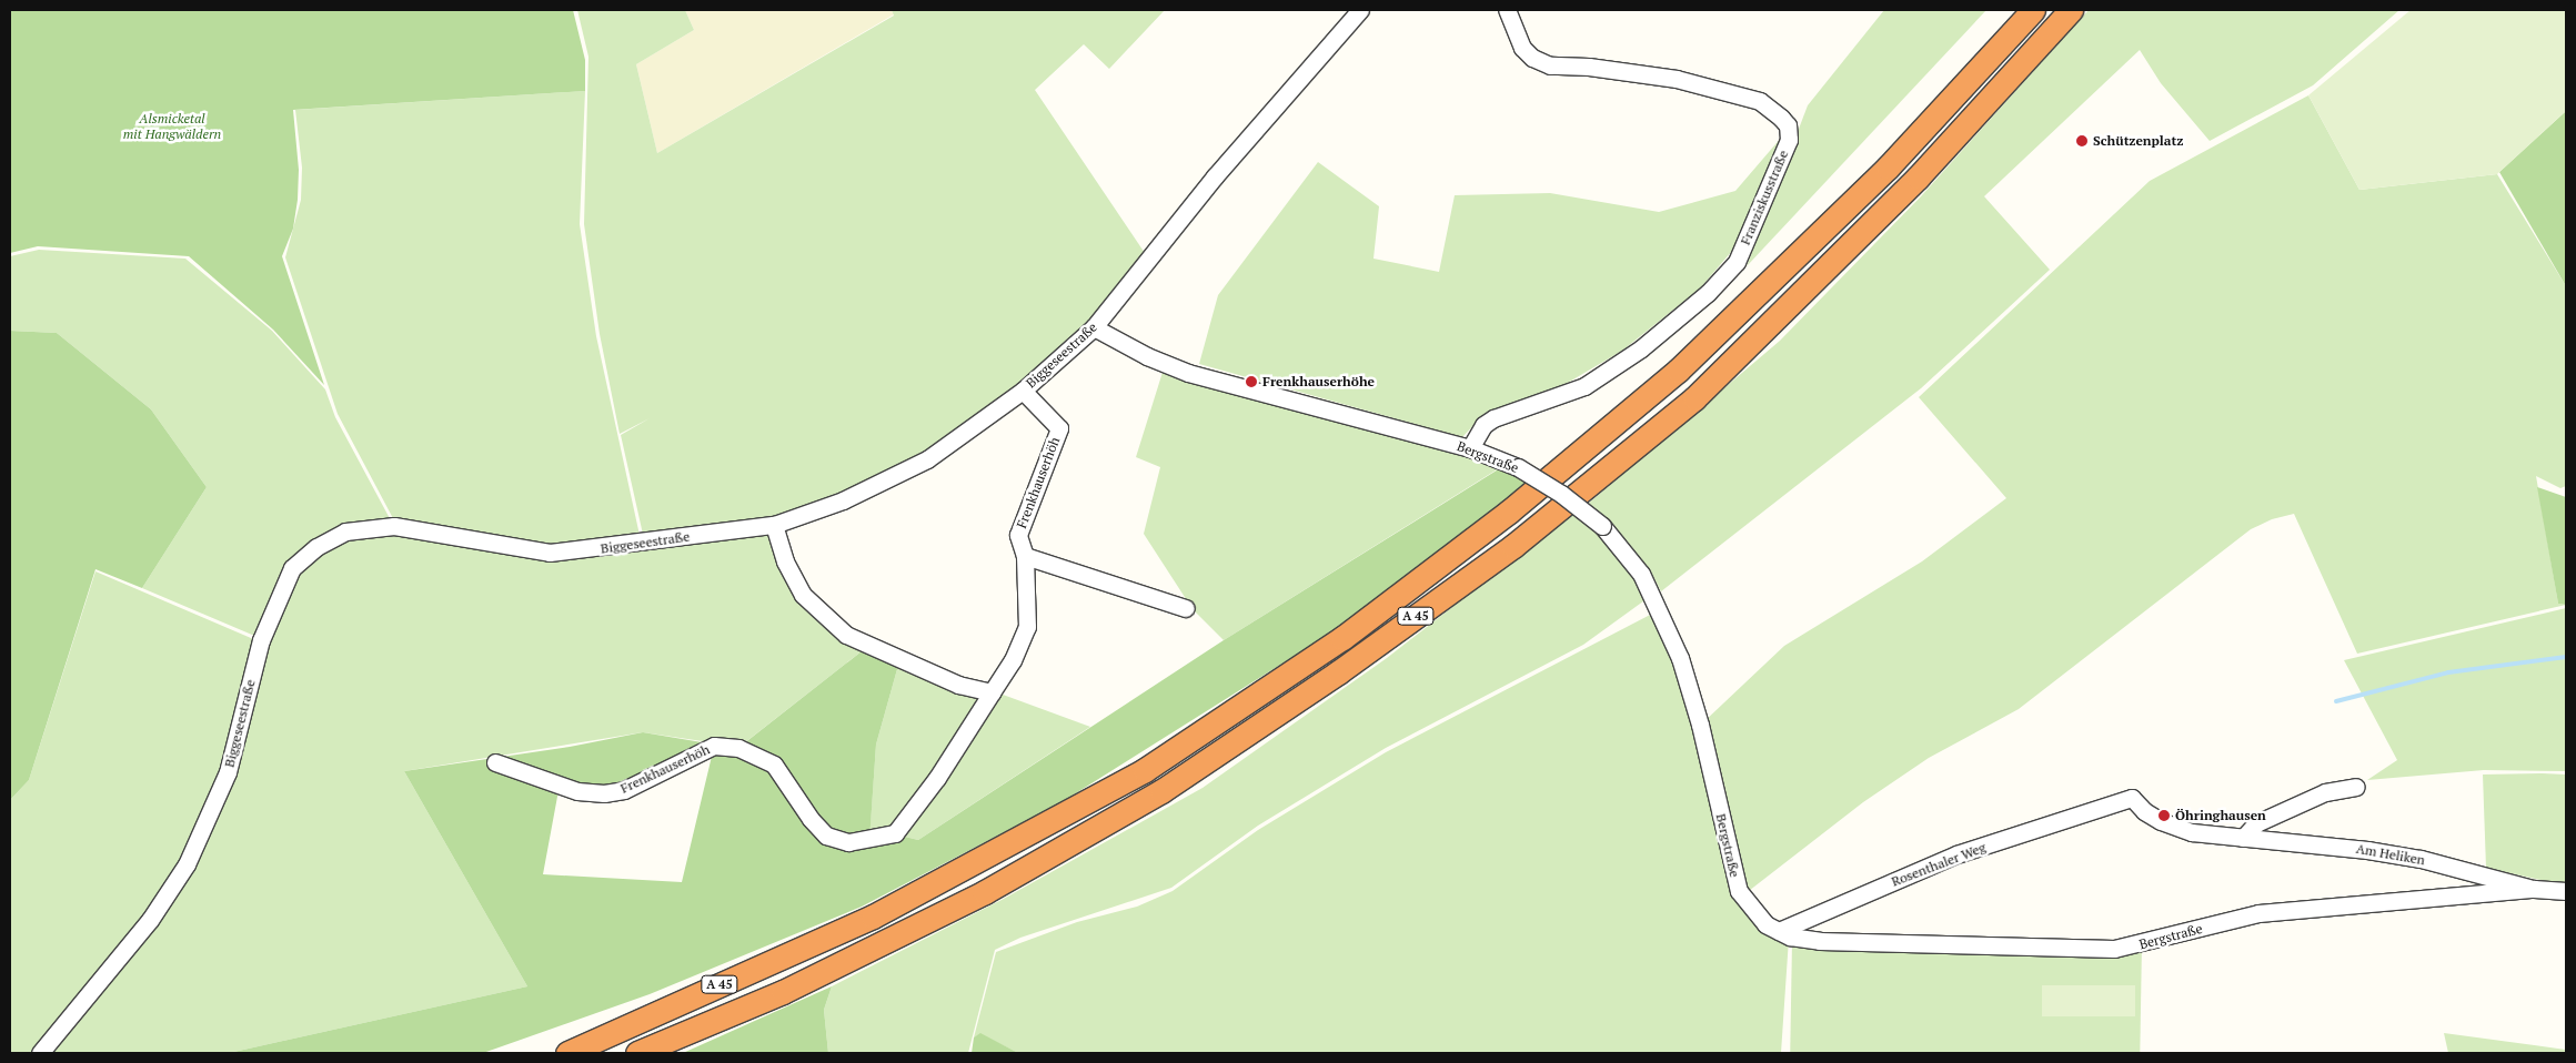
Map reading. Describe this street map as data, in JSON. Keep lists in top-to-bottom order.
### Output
{
  "streets": {
    "highway": ["A 45"],
    "street": [
      "Franziskusstraße",
      "Biggeseestraße",
      "Bergstraße",
      "Frenkhauserhöh",
      "Am Heliken",
      "Rosenthaler Weg"
    ]
  },
  "crossings": [
    ["Franziskusstraße", "Bergstraße"],
    ["Biggeseestraße", "Bergstraße"],
    ["Biggeseestraße", "Frenkhauserhöh"],
    ["Bergstraße", "Am Heliken"],
    ["Bergstraße", "Rosenthaler Weg"],
    ["Am Heliken", "Rosenthaler Weg"]
  ],
  "parks": ["Alsmicketal mit Hangwäldern"],
  "places": ["Schützenplatz", "Frenkhauserhöhe", "Öhringhausen"]
}
